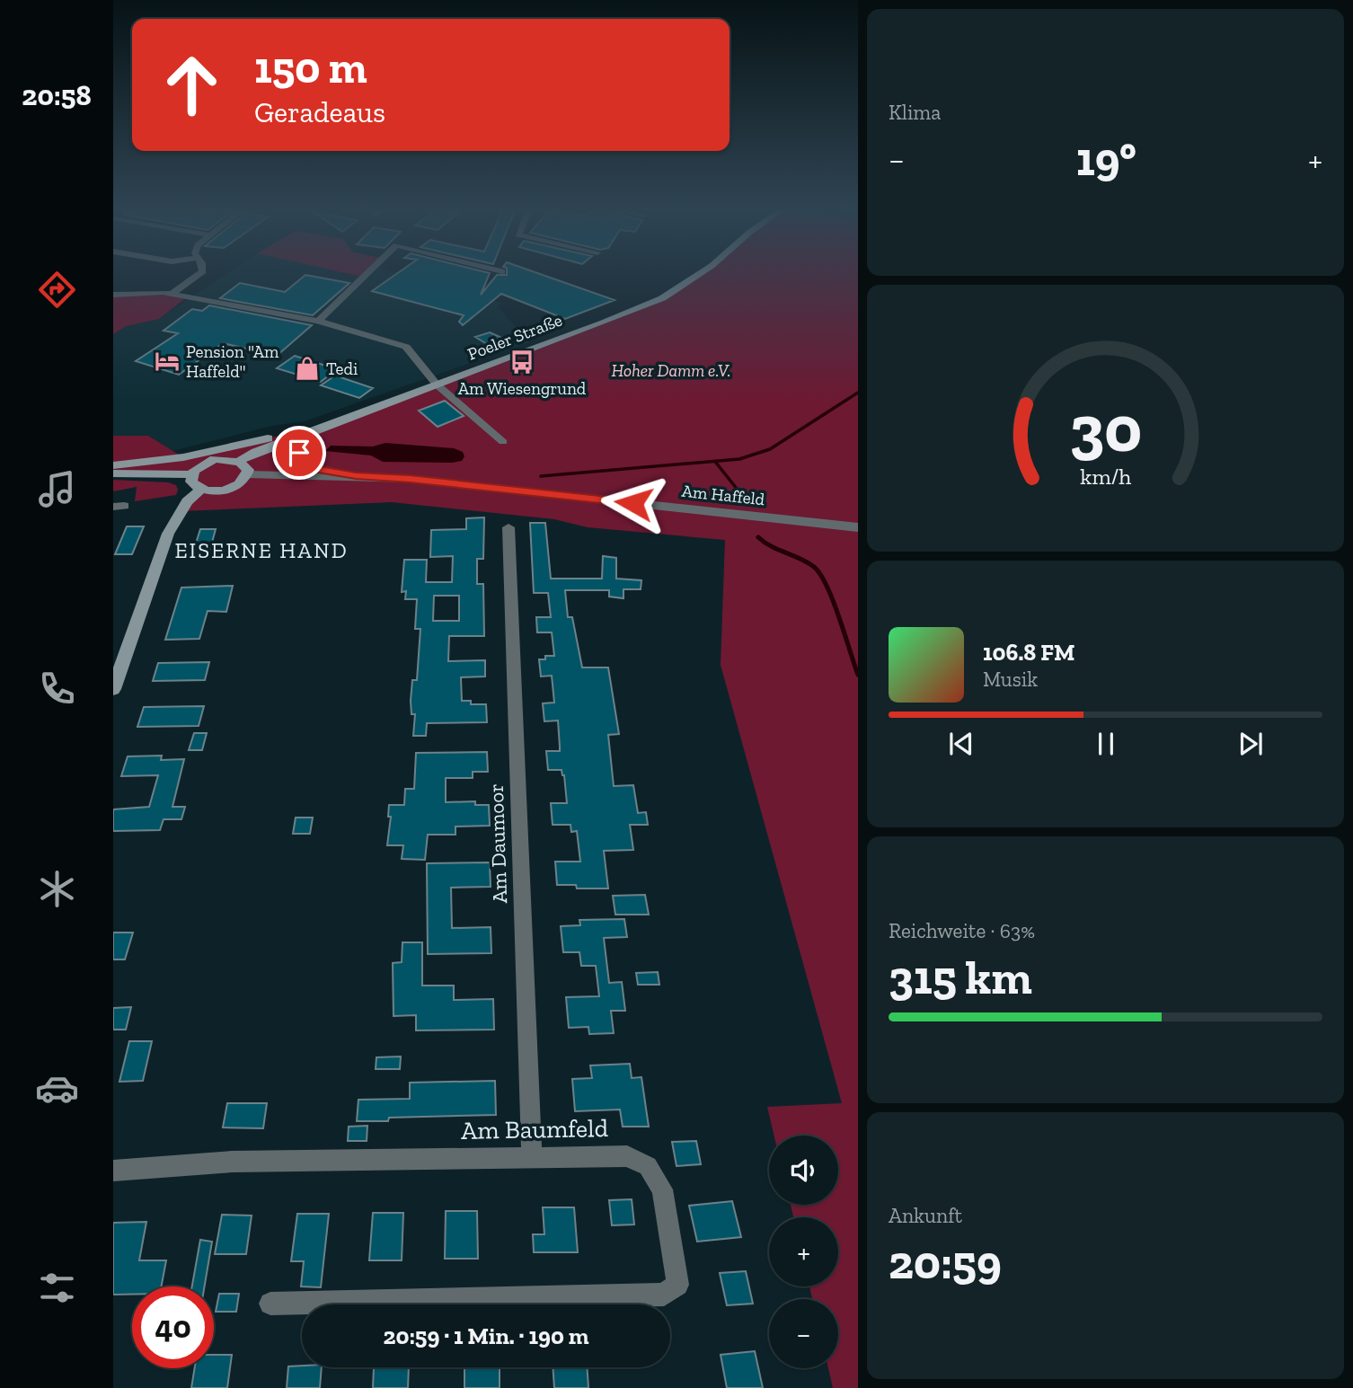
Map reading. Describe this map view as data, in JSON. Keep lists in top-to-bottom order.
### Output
{
  "streets": {
    "main road": ["Poeler Straße"],
    "street": ["Am Haffeld", "Am Daumoor", "Am Baumfeld"]
  },
  "crossings": [
    ["Am Daumoor", "Am Baumfeld"]
  ],
  "districts": ["EISERNE HAND"],
  "parks": ["Hoher Damm e.V."],
  "places": {
    "hotel": ["Pension \"Am Haffeld\""],
    "bus stop": ["Am Wiesengrund"],
    "shop": ["Tedi"]
  },
  "page": {
    "tabs": "20:58",
    "tile": [
      "Klima",
      ["Reichweite · 63%", "315 km"],
      ["Ankunft", "20:59"]
    ],
    "turn": ["150 m", "Geradeaus"],
    "heat": ["−", "19°", "+"],
    "song": ["106.8 FM", "Musik"],
    "map_buttons": ["+", "−"],
    "limit": "40",
    "trip": "20:59 · 1 Min. · 190 m",
    "gauge": ["30", "km/h"]
  }
}
